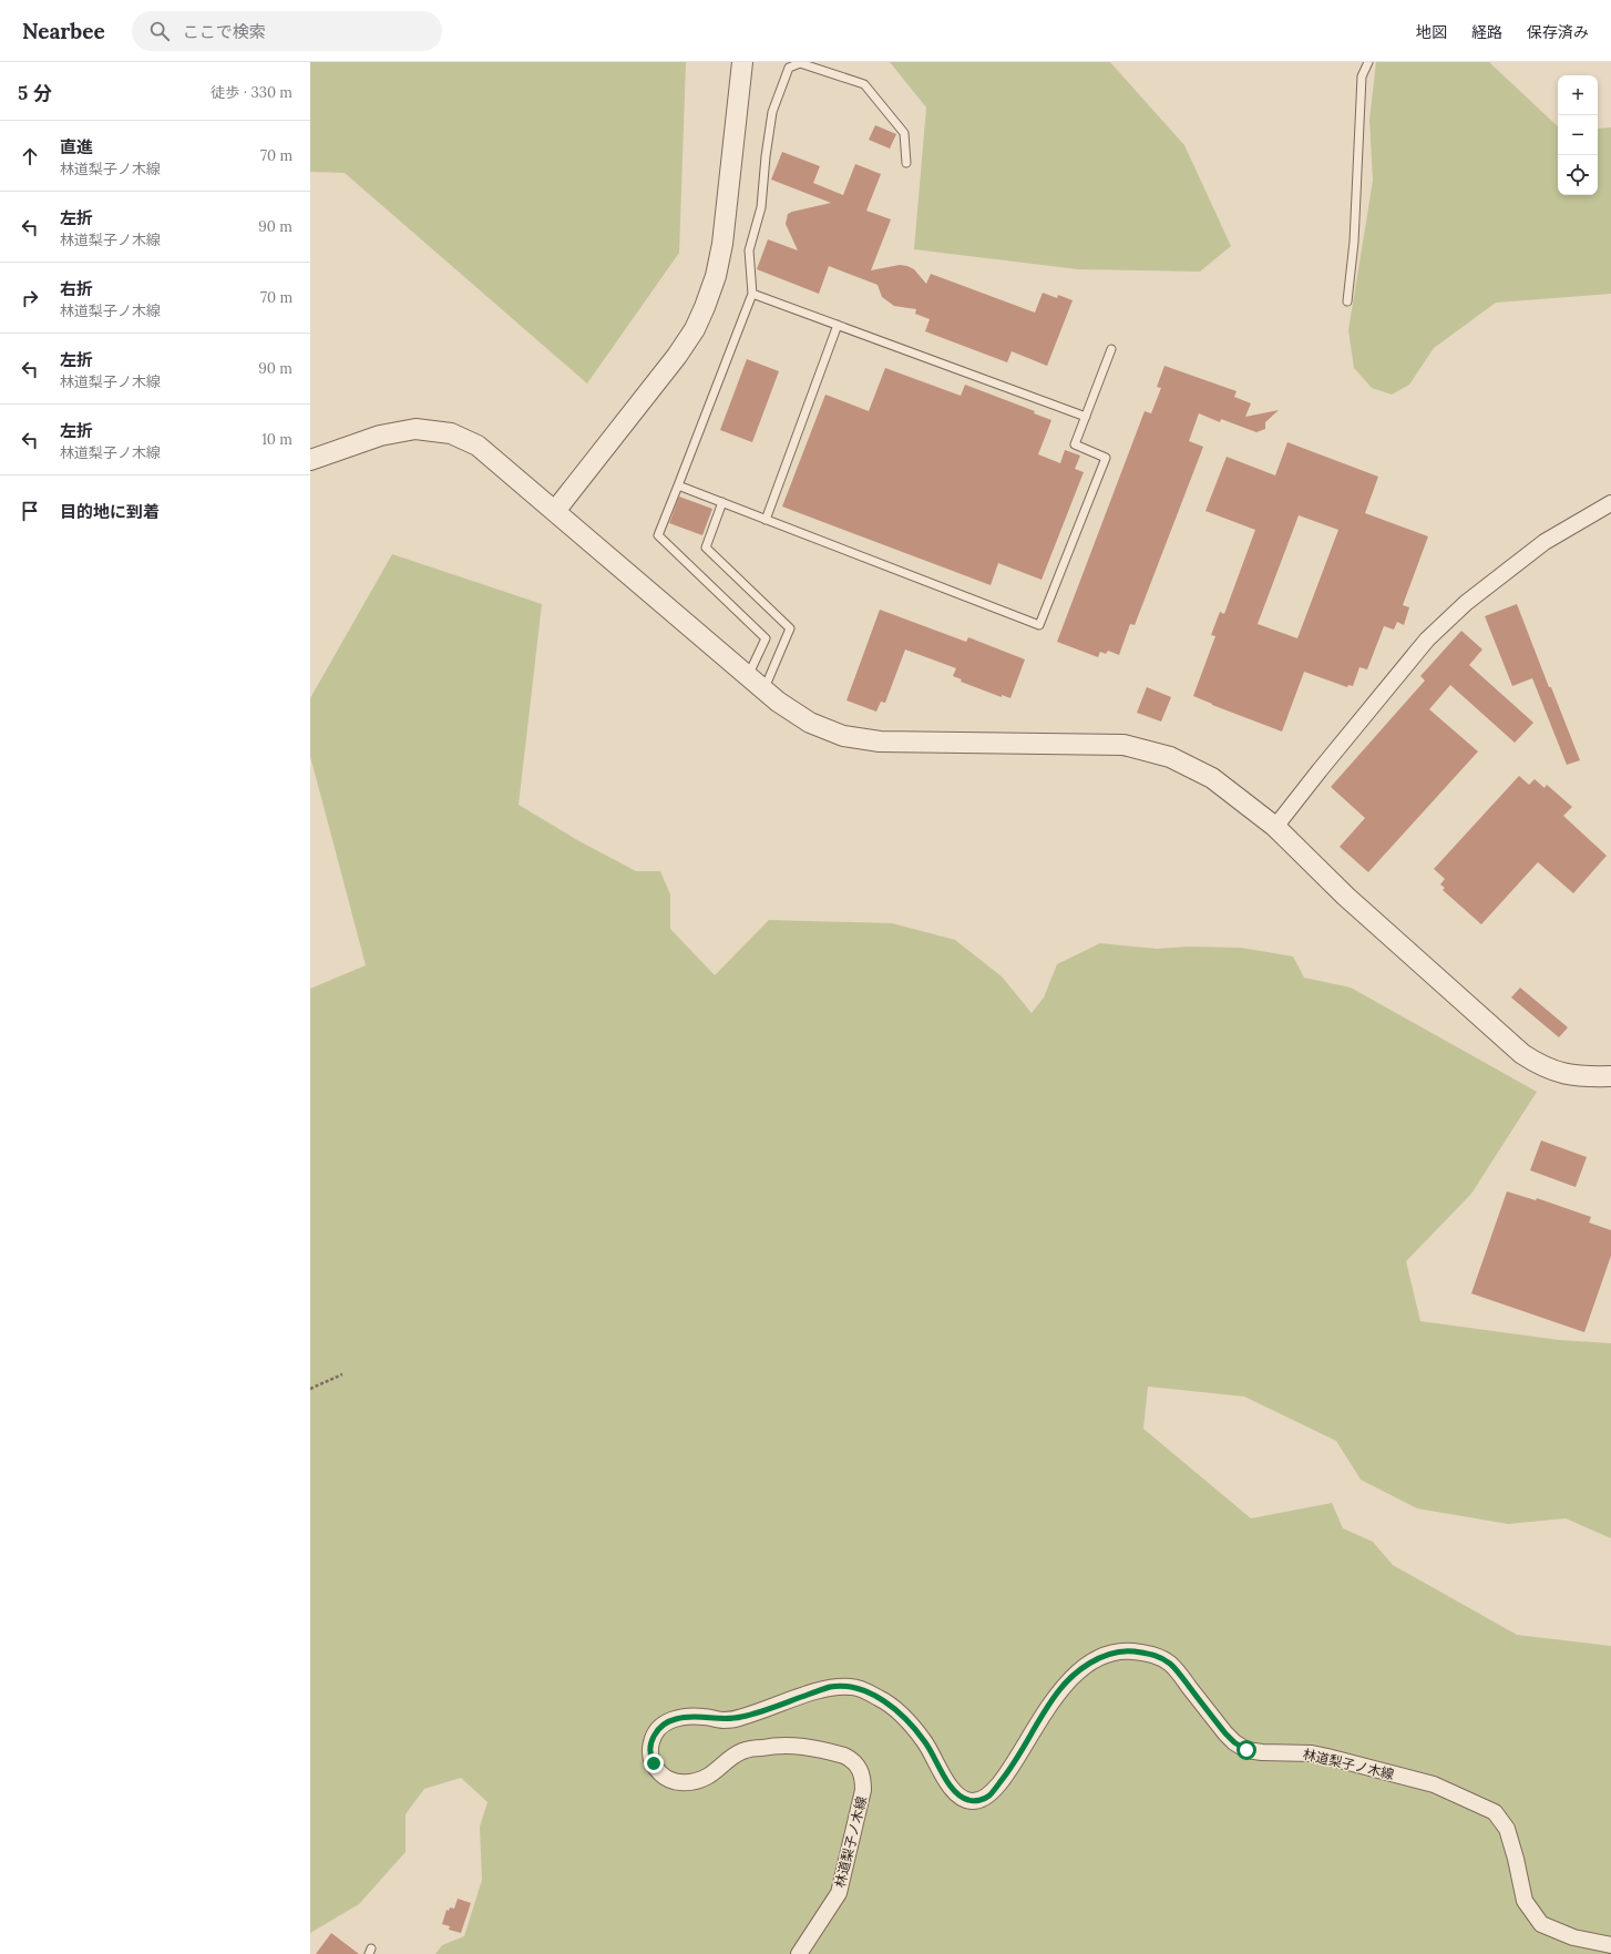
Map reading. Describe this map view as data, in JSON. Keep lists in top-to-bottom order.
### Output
{
  "streets": {
    "street": ["林道梨子ノ木線"]
  },
  "page": {
    "header": "Nearbee",
    "search": "ここで検索",
    "nav": ["地図", "経路", "保存済み"],
    "heading": ["5 分", "徒歩 · 330 m"],
    "map_buttons": ["+", "−"],
    "list": [
      ["直進", "林道梨子ノ木線", "70 m"],
      ["左折", "林道梨子ノ木線", "90 m"],
      ["右折", "林道梨子ノ木線", "70 m"],
      ["左折", "林道梨子ノ木線", "90 m"],
      ["左折", "林道梨子ノ木線", "10 m"],
      "目的地に到着"
    ]
  }
}
